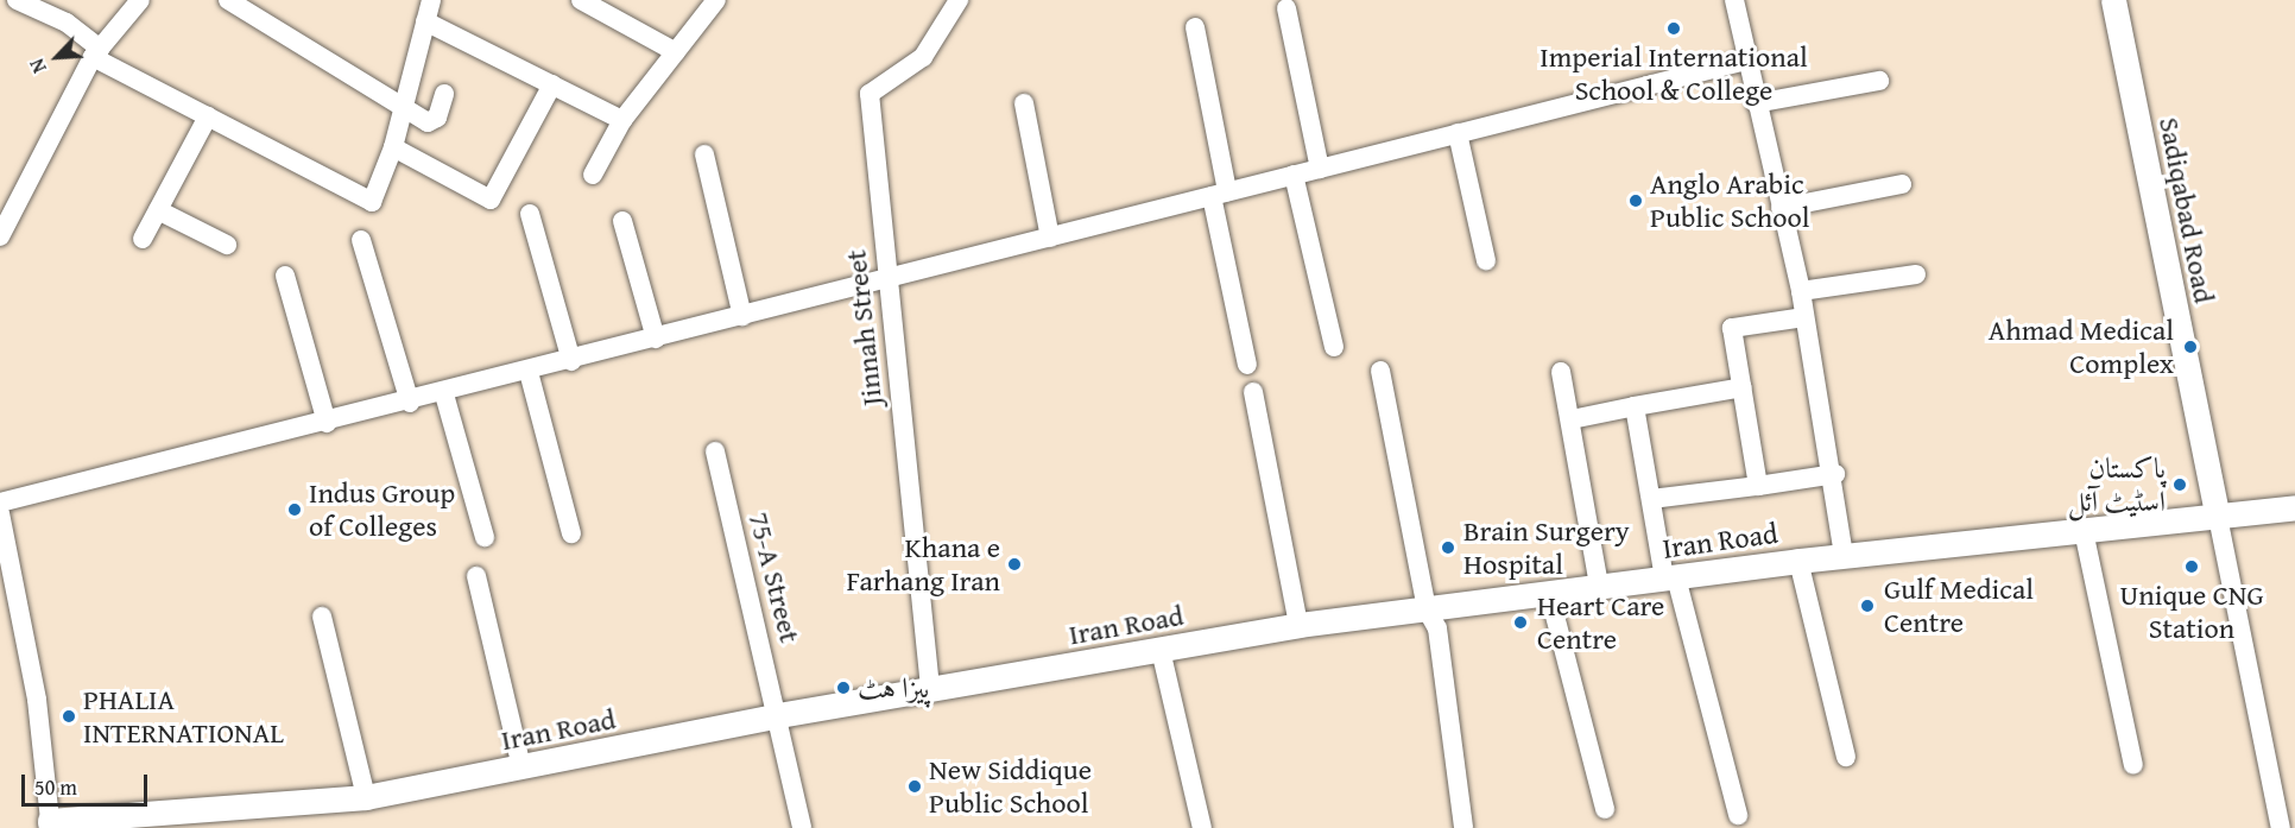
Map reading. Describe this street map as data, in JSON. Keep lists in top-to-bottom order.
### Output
{
  "streets": {
    "main road": ["Sadiqabad Road", "Iran Road"],
    "street": ["Jinnah Street", "75-A Street"]
  },
  "crossings": [
    ["Sadiqabad Road", "Iran Road"],
    ["Jinnah Street", "Iran Road"],
    ["Iran Road", "75-A Street"]
  ],
  "places": [
    "Imperial International School & College",
    "Anglo Arabic Public School",
    "Ahmad Medical Complex",
    "پاکستان اسٹیٹ آئل",
    "Indus Group of Colleges",
    "Brain Surgery Hospital",
    "Khana e Farhang Iran",
    "Unique CNG Station",
    "Gulf Medical Centre",
    "Heart Care Centre",
    "پیزا ہٹ",
    "PHALIA INTERNATIONAL",
    "New Siddique Public School"
  ],
  "scale_bar": "50 m",
  "north": "bottom left"
}
